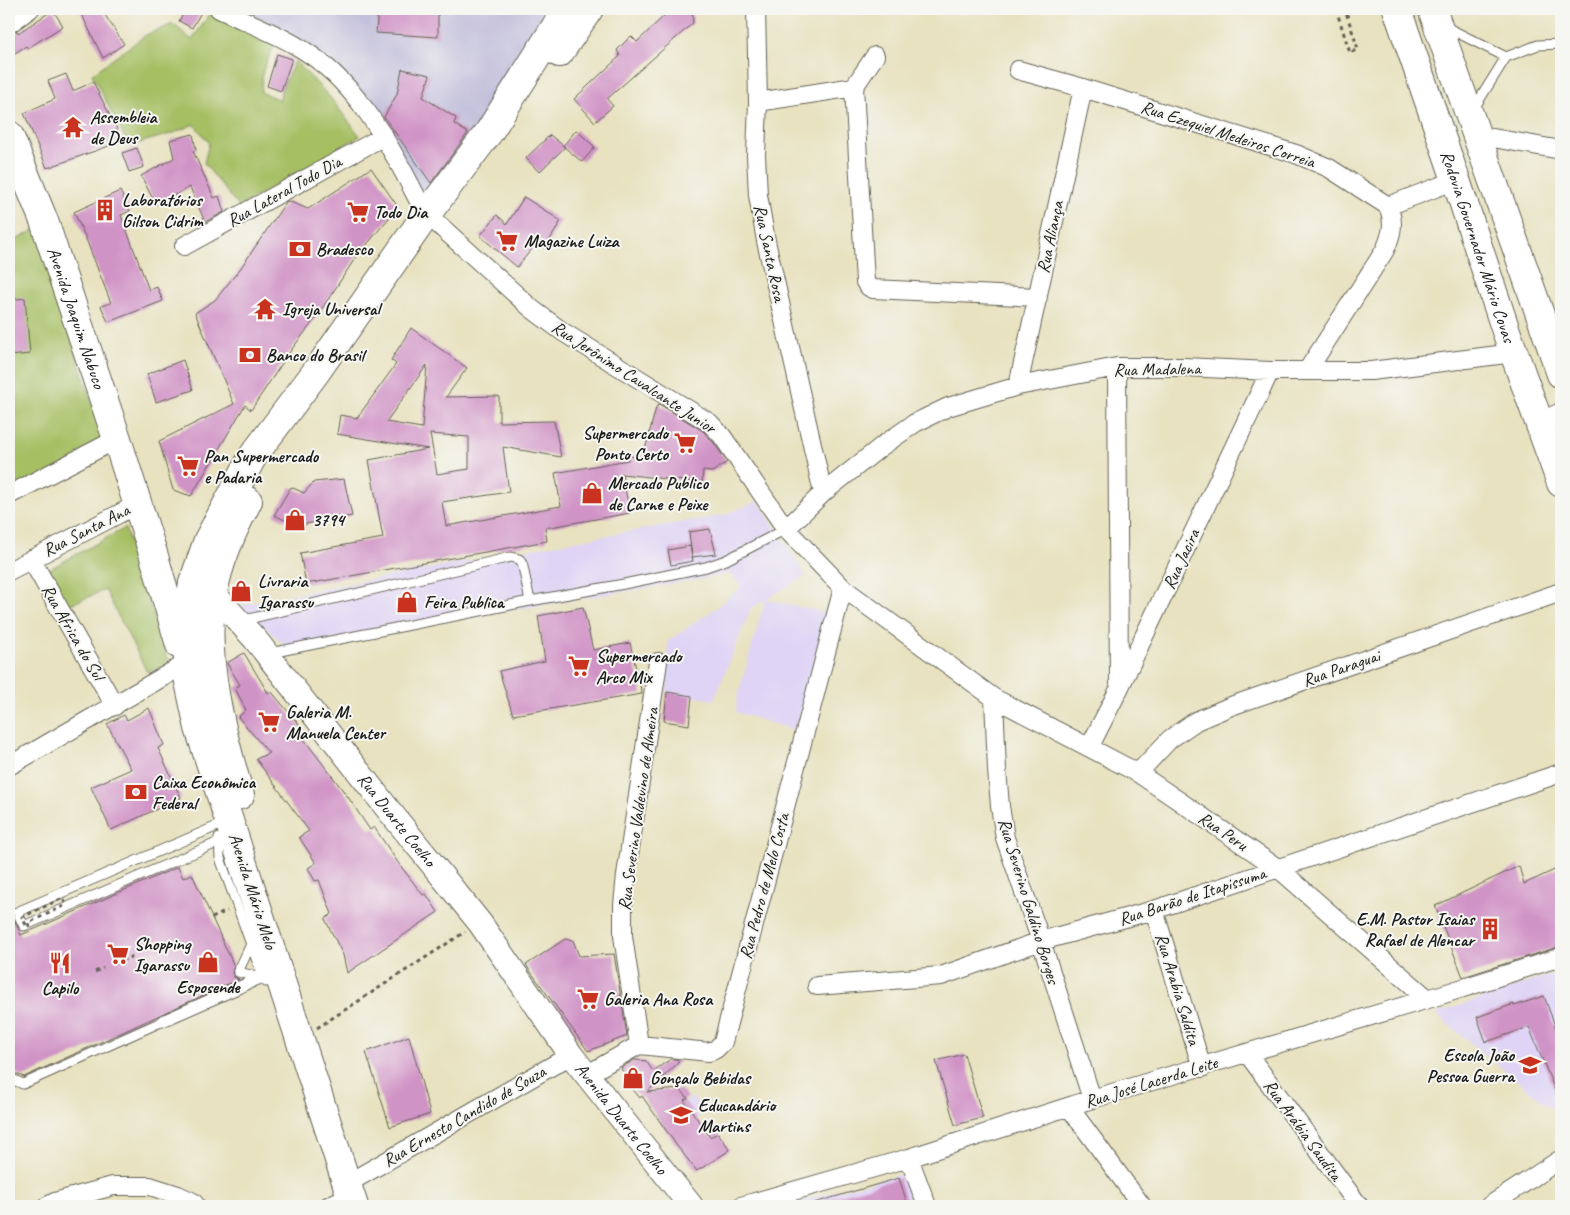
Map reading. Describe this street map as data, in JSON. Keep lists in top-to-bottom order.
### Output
{
  "streets": {
    "main road": [
      "Rodovia Governador Mário Covas",
      "Avenida Joaquim Nabuco",
      "Rua Duarte Coelho",
      "Avenida Mário Melo",
      "Avenida Duarte Coelho"
    ],
    "street": [
      "Rua Ezequiel Medeiros Correia",
      "Rua Lateral Todo Dia",
      "Rua Aliança",
      "Rua Santa Rosa",
      "Rua Madalena",
      "Rua Jerônimo Cavalcante Junior",
      "Rua Santa Ana",
      "Rua Jacira",
      "Rua Africa do Sul",
      "Rua Paraguai",
      "Rua Severino Valdevino de Almeira",
      "Rua Peru",
      "Rua Pedro de Melo Costa",
      "Rua Barão de Itapissuma",
      "Rua Severino Galdino Borges",
      "Rua Arabia Saldita",
      "Rua José Lacerda Leite",
      "Rua Ernesto Candido de Souza",
      "Rua Arábia Saudita"
    ]
  },
  "crossings": [
    ["Rua Ezequiel Medeiros Correia", "Rua Aliança"],
    ["Rua Lateral Todo Dia", "Rua Jerônimo Cavalcante Junior"],
    ["Rua Aliança", "Rua Madalena"],
    ["Rodovia Governador Mário Covas", "Rua Madalena"],
    ["Rua Santa Rosa", "Rua Madalena"],
    ["Avenida Joaquim Nabuco", "Rua Santa Ana"],
    ["Avenida Joaquim Nabuco", "Avenida Mário Melo"],
    ["Rua Madalena", "Rua Jerônimo Cavalcante Junior"],
    ["Rua Madalena", "Rua Jacira"],
    ["Rua Jerônimo Cavalcante Junior", "Rua Peru"],
    ["Rua Jerônimo Cavalcante Junior", "Rua Pedro de Melo Costa"],
    ["Rua Jerônimo Cavalcante Junior", "Rua Severino Galdino Borges"],
    ["Rua Santa Ana", "Rua Africa do Sul"],
    ["Rua Jacira", "Rua Peru"],
    ["Rua Paraguai", "Rua Peru"],
    ["Rua Severino Valdevino de Almeira", "Rua Pedro de Melo Costa"],
    ["Rua Duarte Coelho", "Avenida Mário Melo"],
    ["Rua Duarte Coelho", "Rua Ernesto Candido de Souza"],
    ["Rua Duarte Coelho", "Avenida Duarte Coelho"],
    ["Rua Peru", "Rua Barão de Itapissuma"],
    ["Rua Peru", "Rua Severino Galdino Borges"],
    ["Rua Peru", "Rua José Lacerda Leite"],
    ["Avenida Mário Melo", "Rua Ernesto Candido de Souza"],
    ["Rua Barão de Itapissuma", "Rua Severino Galdino Borges"],
    ["Rua Barão de Itapissuma", "Rua Arabia Saldita"],
    ["Rua Severino Galdino Borges", "Rua José Lacerda Leite"],
    ["Rua Arabia Saldita", "Rua José Lacerda Leite"],
    ["Rua José Lacerda Leite", "Rua Arábia Saudita"],
    ["Rua Ernesto Candido de Souza", "Avenida Duarte Coelho"]
  ],
  "places": {
    "temple": ["Assembleia de Deus", "Igreja Universal"],
    "building": ["Laboratórios Gilson Cidrim", "E.M. Pastor Isaias Rafael de Alencar"],
    "supermarket": [
      "Todo Dia",
      "Magazine Luiza",
      "Supermercado Ponto Certo",
      "Pan Supermercado e Padaria",
      "Supermercado Arco Mix",
      "Galeria M. Manuela Center",
      "Shopping Igarassu",
      "Galeria Ana Rosa"
    ],
    "bank": ["Bradesco", "Banco do Brasil", "Caixa Econômica Federal"],
    "shop": [
      "Mercado Publico de Carne e Peixe",
      "3794",
      "Livraria Igarassu",
      "Feira Publica",
      "Esposende",
      "Gonçalo Bebidas"
    ],
    "restaurant": ["Capilo"],
    "school or university": ["Escola João Pessoa Guerra", "Educandário Martins"]
  }
}
